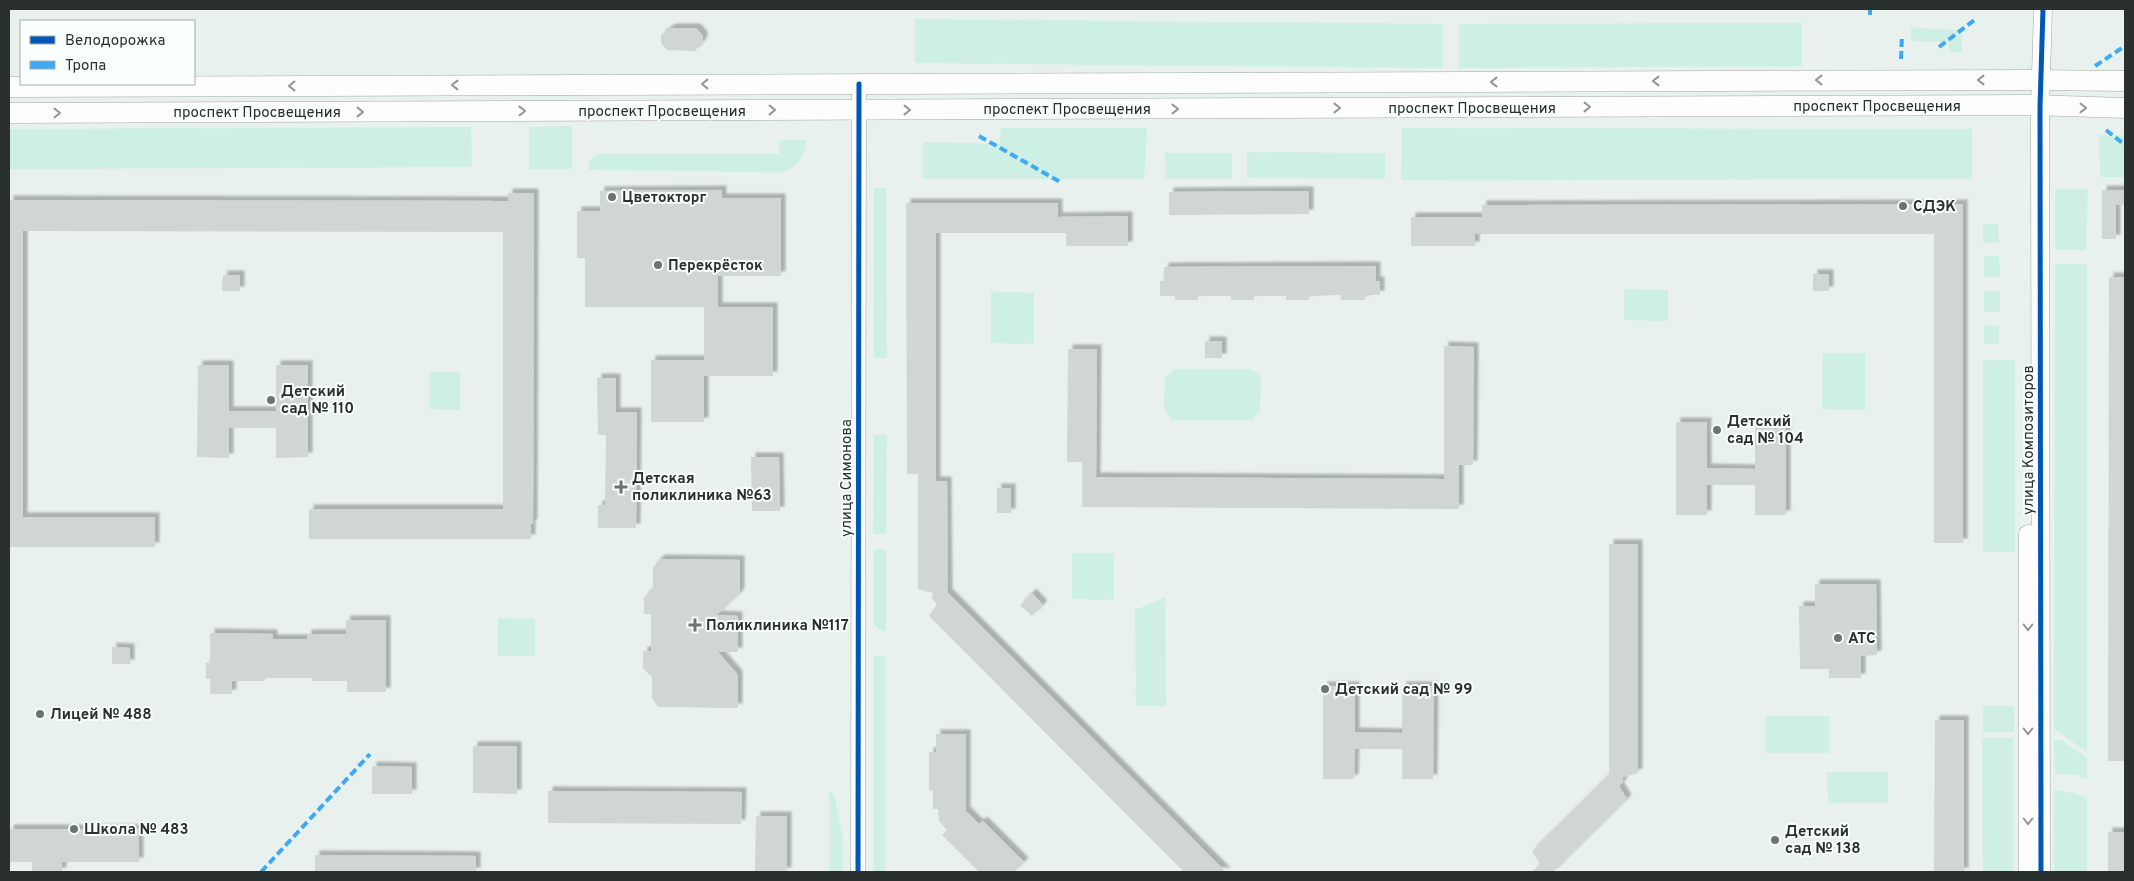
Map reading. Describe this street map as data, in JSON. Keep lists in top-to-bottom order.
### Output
{
  "streets": {
    "main road": ["проспект Просвещения"],
    "street": ["улица Композиторов", "улица Симонова"]
  },
  "crossings": [
    ["проспект Просвещения", "улица Композиторов"],
    ["проспект Просвещения", "улица Симонова"]
  ],
  "places": {
    "other": [
      "Цветокторг",
      "СДЭК",
      "Перекрёсток",
      "Детский сад № 110",
      "Детский сад № 104",
      "АТС",
      "Детский сад № 99",
      "Лицей № 488",
      "Школа № 483",
      "Детский сад № 138"
    ],
    "health": ["Детская поликлиника №63", "Поликлиника №117"]
  },
  "legend": ["Велодорожка", "Тропа"]
}
